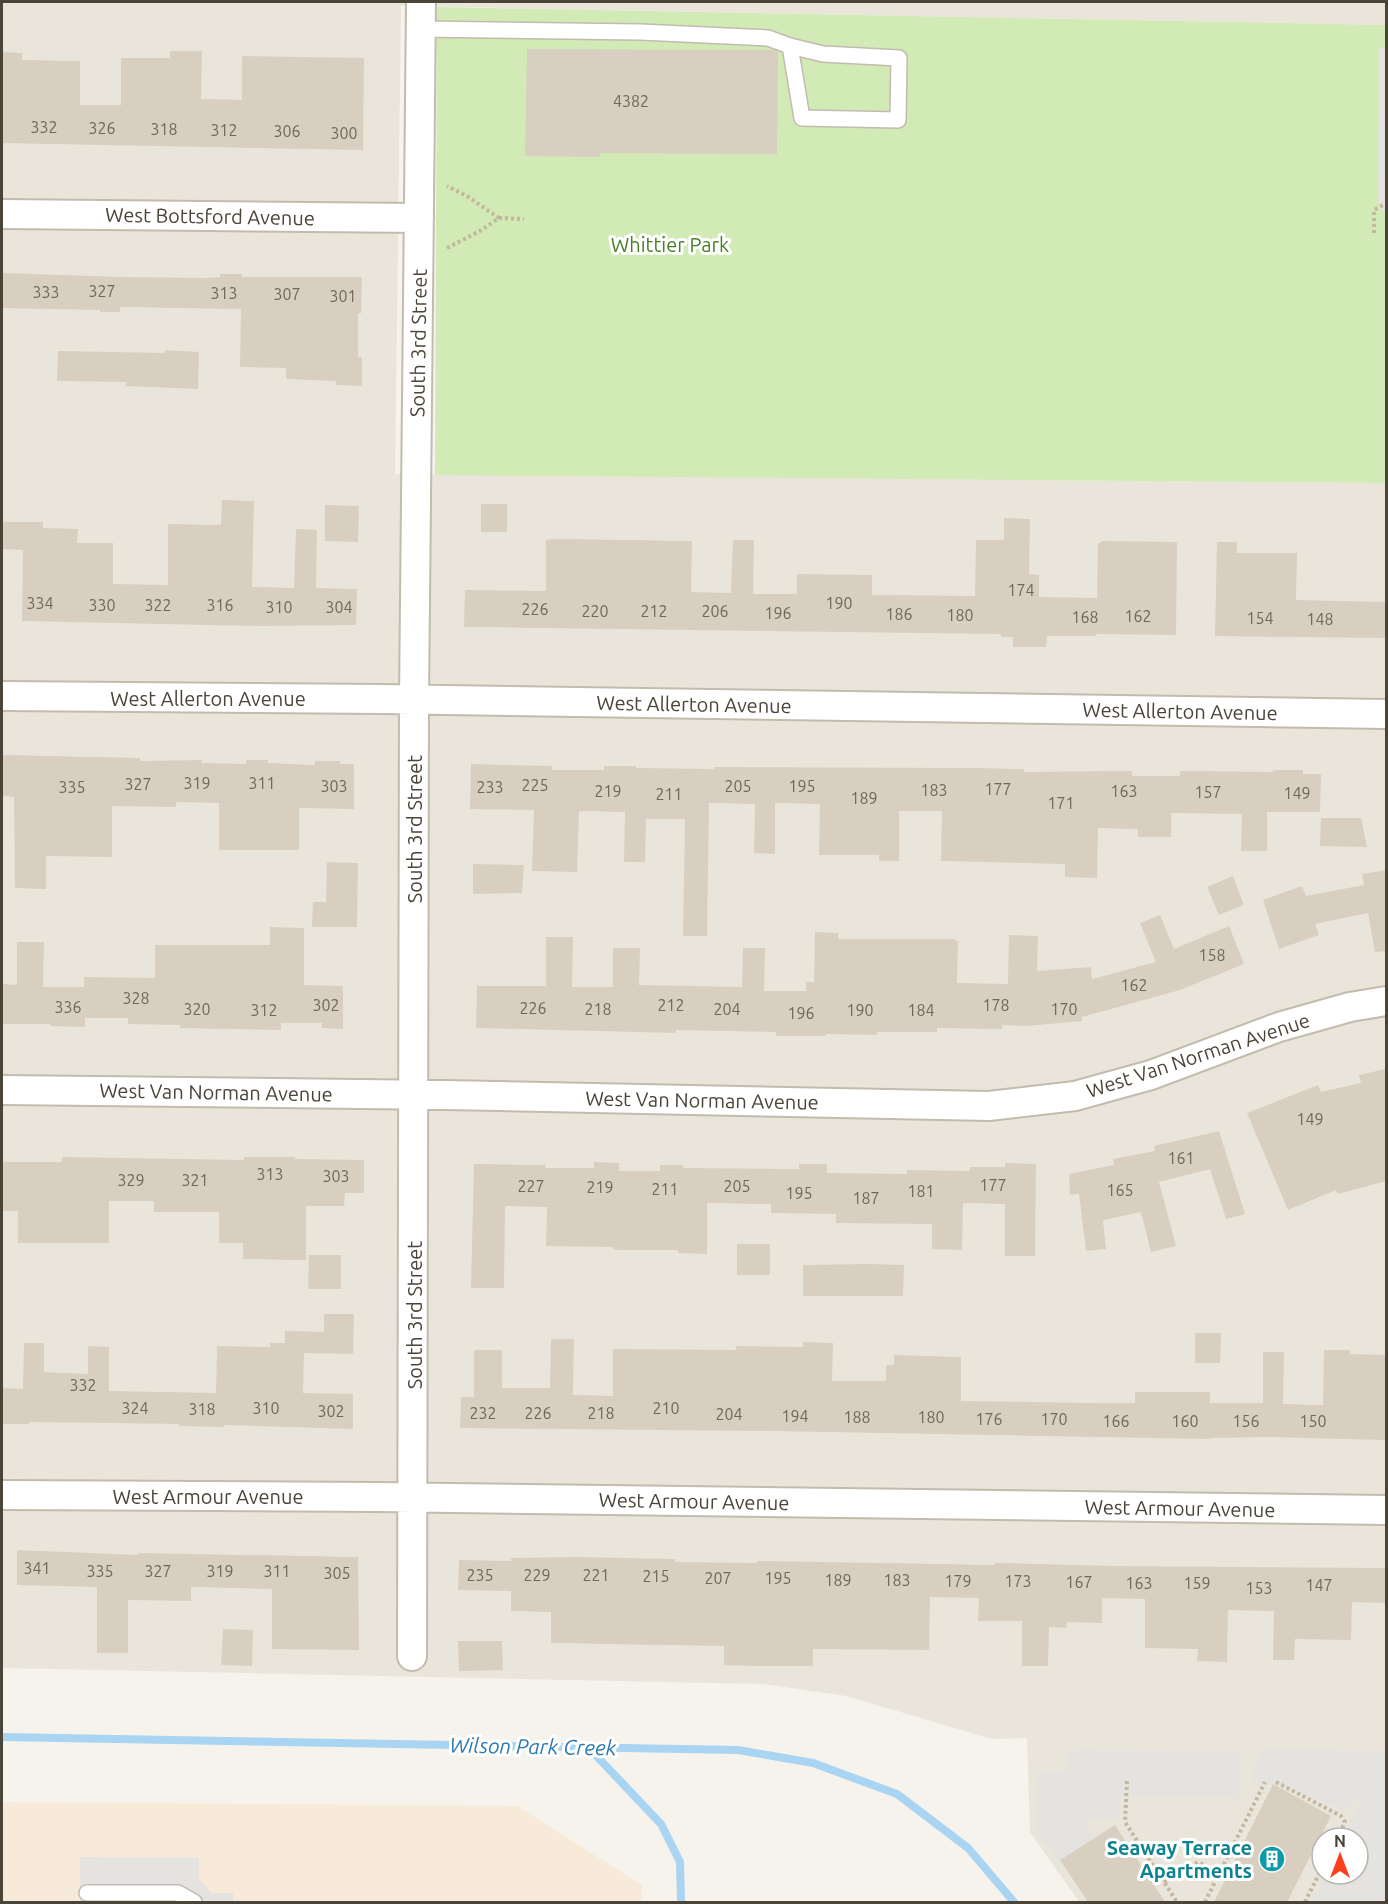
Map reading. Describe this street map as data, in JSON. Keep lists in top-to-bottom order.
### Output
{
  "streets": {
    "street": [
      "West Bottsford Avenue",
      "South 3rd Street",
      "West Allerton Avenue",
      "West Van Norman Avenue",
      "West Armour Avenue"
    ]
  },
  "crossings": [
    ["West Bottsford Avenue", "South 3rd Street"],
    ["South 3rd Street", "West Allerton Avenue"],
    ["South 3rd Street", "West Van Norman Avenue"],
    ["South 3rd Street", "West Armour Avenue"]
  ],
  "water": ["Wilson Park Creek"],
  "parks": ["Whittier Park"],
  "places": {
    "building": ["Seaway Terrace Apartments"]
  },
  "house_numbers": [
    "4382",
    "332",
    "326",
    "318",
    "312",
    "306",
    "300",
    "327",
    "333",
    "313",
    "307",
    "301",
    "174",
    "334",
    "190",
    "330",
    "322",
    "316",
    "310",
    "304",
    "226",
    "220",
    "212",
    "206",
    "196",
    "186",
    "180",
    "162",
    "168",
    "154",
    "148",
    "319",
    "311",
    "327",
    "225",
    "303",
    "205",
    "195",
    "335",
    "233",
    "177",
    "183",
    "219",
    "163",
    "157",
    "149",
    "211",
    "189",
    "171",
    "158",
    "162",
    "328",
    "302",
    "212",
    "178",
    "336",
    "226",
    "320",
    "218",
    "204",
    "170",
    "312",
    "190",
    "184",
    "196",
    "149",
    "161",
    "313",
    "303",
    "329",
    "321",
    "177",
    "227",
    "205",
    "219",
    "211",
    "165",
    "181",
    "195",
    "187",
    "332",
    "324",
    "310",
    "210",
    "318",
    "302",
    "232",
    "226",
    "218",
    "204",
    "194",
    "188",
    "180",
    "176",
    "170",
    "166",
    "160",
    "156",
    "150",
    "341",
    "335",
    "327",
    "319",
    "311",
    "305",
    "235",
    "229",
    "221",
    "215",
    "207",
    "195",
    "189",
    "183",
    "179",
    "173",
    "167",
    "163",
    "159",
    "147",
    "153"
  ],
  "north": "top"
}
